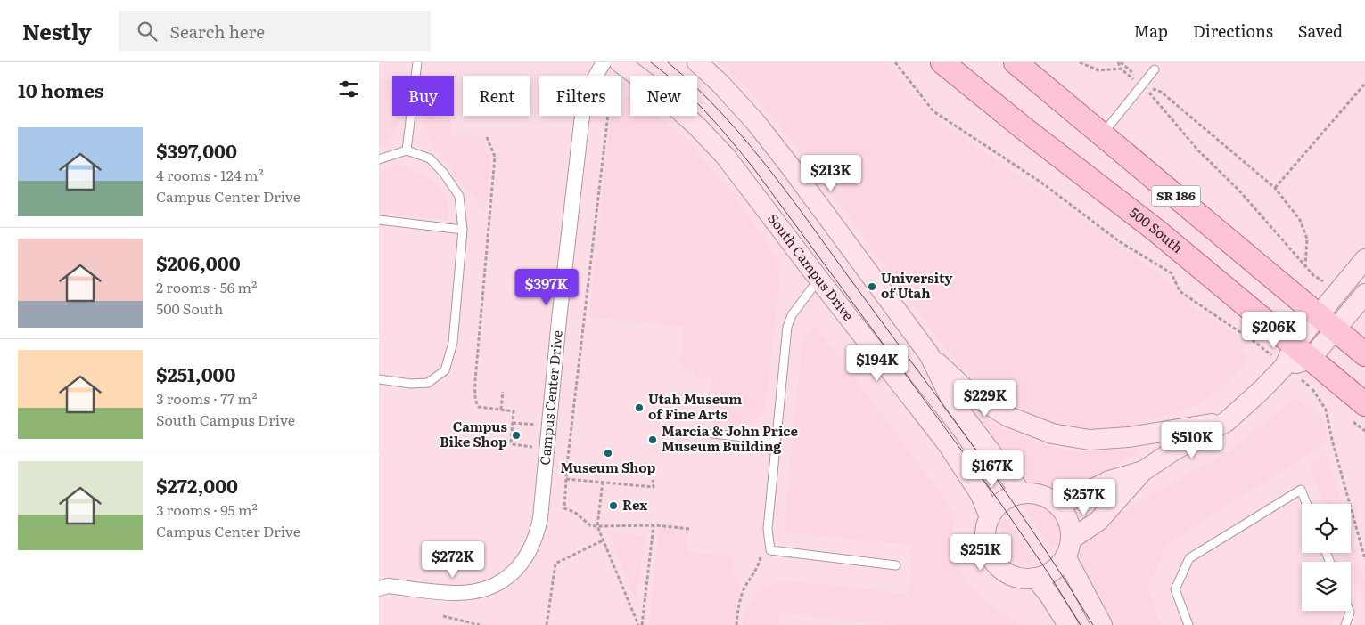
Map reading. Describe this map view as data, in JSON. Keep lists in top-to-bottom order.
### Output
{
  "streets": {
    "main road": ["SR 186", "500 South"],
    "street": ["South Campus Drive", "Campus Center Drive"]
  },
  "places": [
    "University of Utah",
    "Utah Museum of Fine Arts",
    "Campus Bike Shop",
    "Marcia & John Price Museum Building",
    "Museum Shop",
    "Rex"
  ],
  "page": {
    "header": "Nestly",
    "search": "Search here",
    "nav": ["Map", "Directions", "Saved"],
    "heading": "10 homes",
    "chip": [
      "Buy",
      "Rent",
      "Filters",
      "New"
    ],
    "list": [
      {
        "name": "$397,000",
        "note": "4 rooms · 124 m² · Campus Center Drive"
      },
      {
        "name": "$206,000",
        "note": "2 rooms · 56 m² · 500 South"
      },
      {
        "name": "$251,000",
        "note": "3 rooms · 77 m² · South Campus Drive"
      },
      {
        "name": "$272,000",
        "note": "3 rooms · 95 m² · Campus Center Drive"
      }
    ],
    "price": [
      "$213K",
      "$397K",
      "$206K",
      "$194K",
      "$229K",
      "$510K",
      "$167K",
      "$257K",
      "$251K",
      "$272K"
    ]
  }
}
